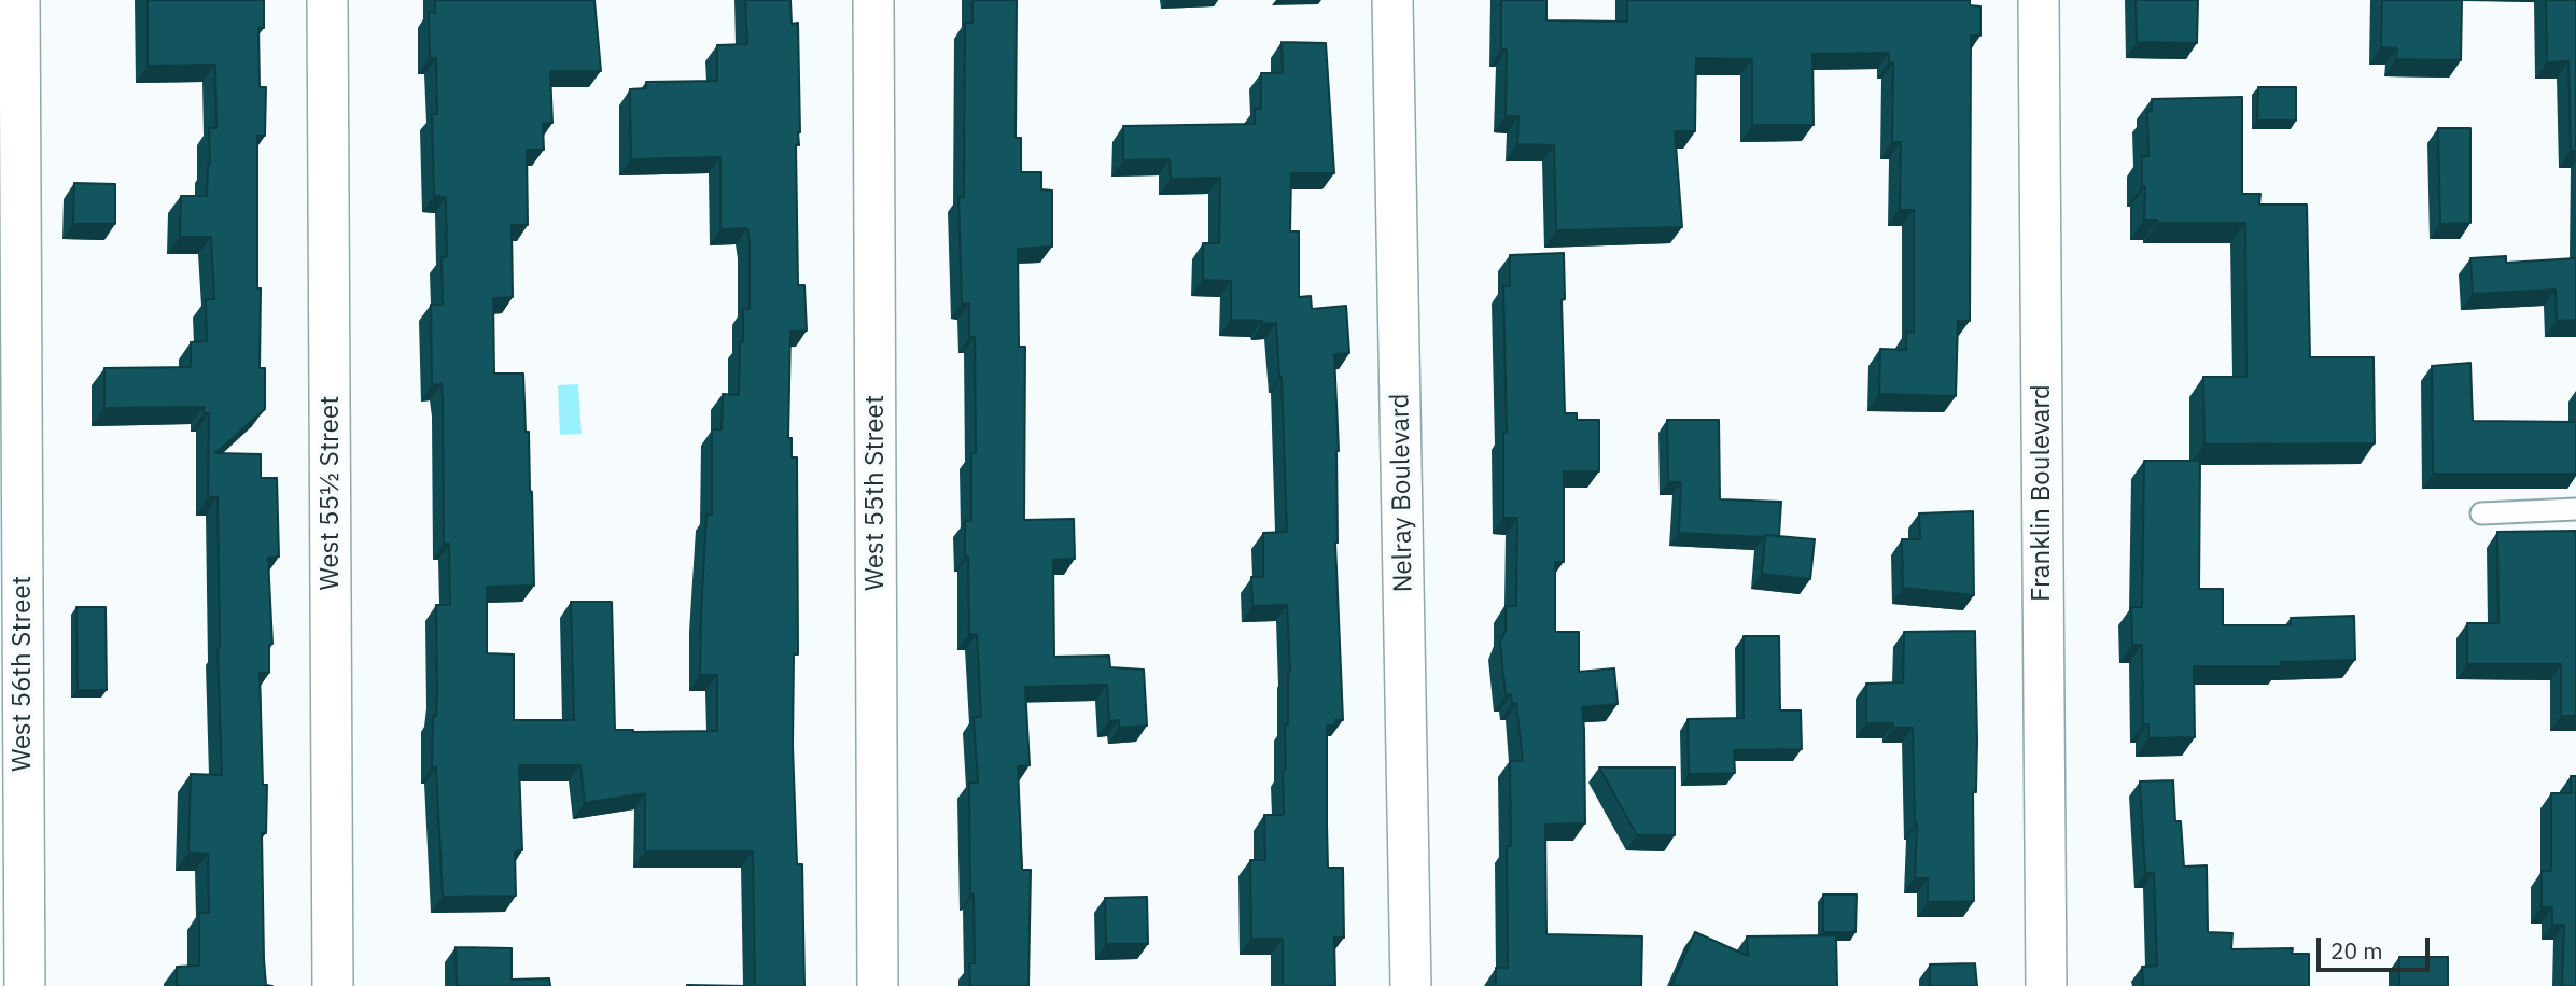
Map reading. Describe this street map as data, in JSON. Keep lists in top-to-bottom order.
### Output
{
  "streets": {
    "street": [
      "West 55½ Street",
      "West 55th Street",
      "Nelray Boulevard",
      "Franklin Boulevard",
      "West 56th Street"
    ]
  },
  "scale_bar": "20 m"
}
